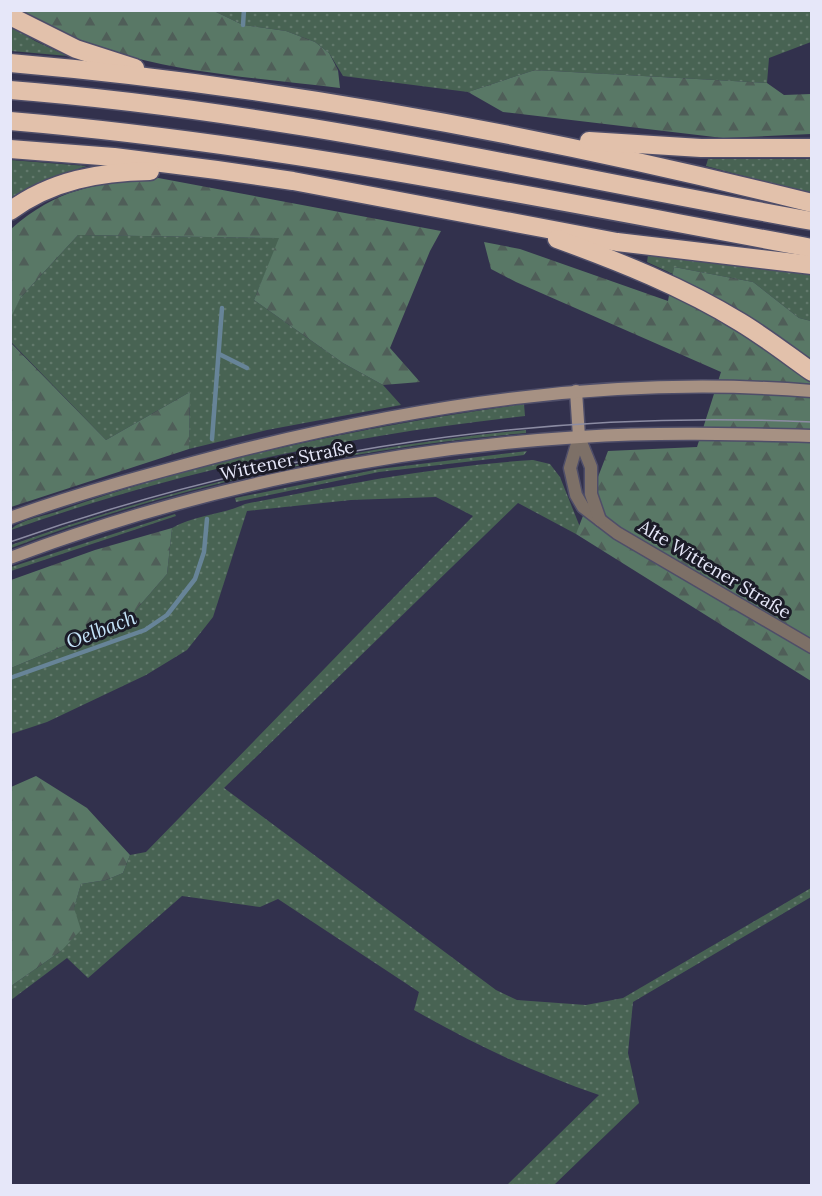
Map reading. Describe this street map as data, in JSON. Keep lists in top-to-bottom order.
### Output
{
  "streets": {
    "main road": ["Wittener Straße"],
    "street": ["Alte Wittener Straße"]
  },
  "crossings": [
    ["Wittener Straße", "Alte Wittener Straße"]
  ],
  "water": ["Oelbach"]
}
